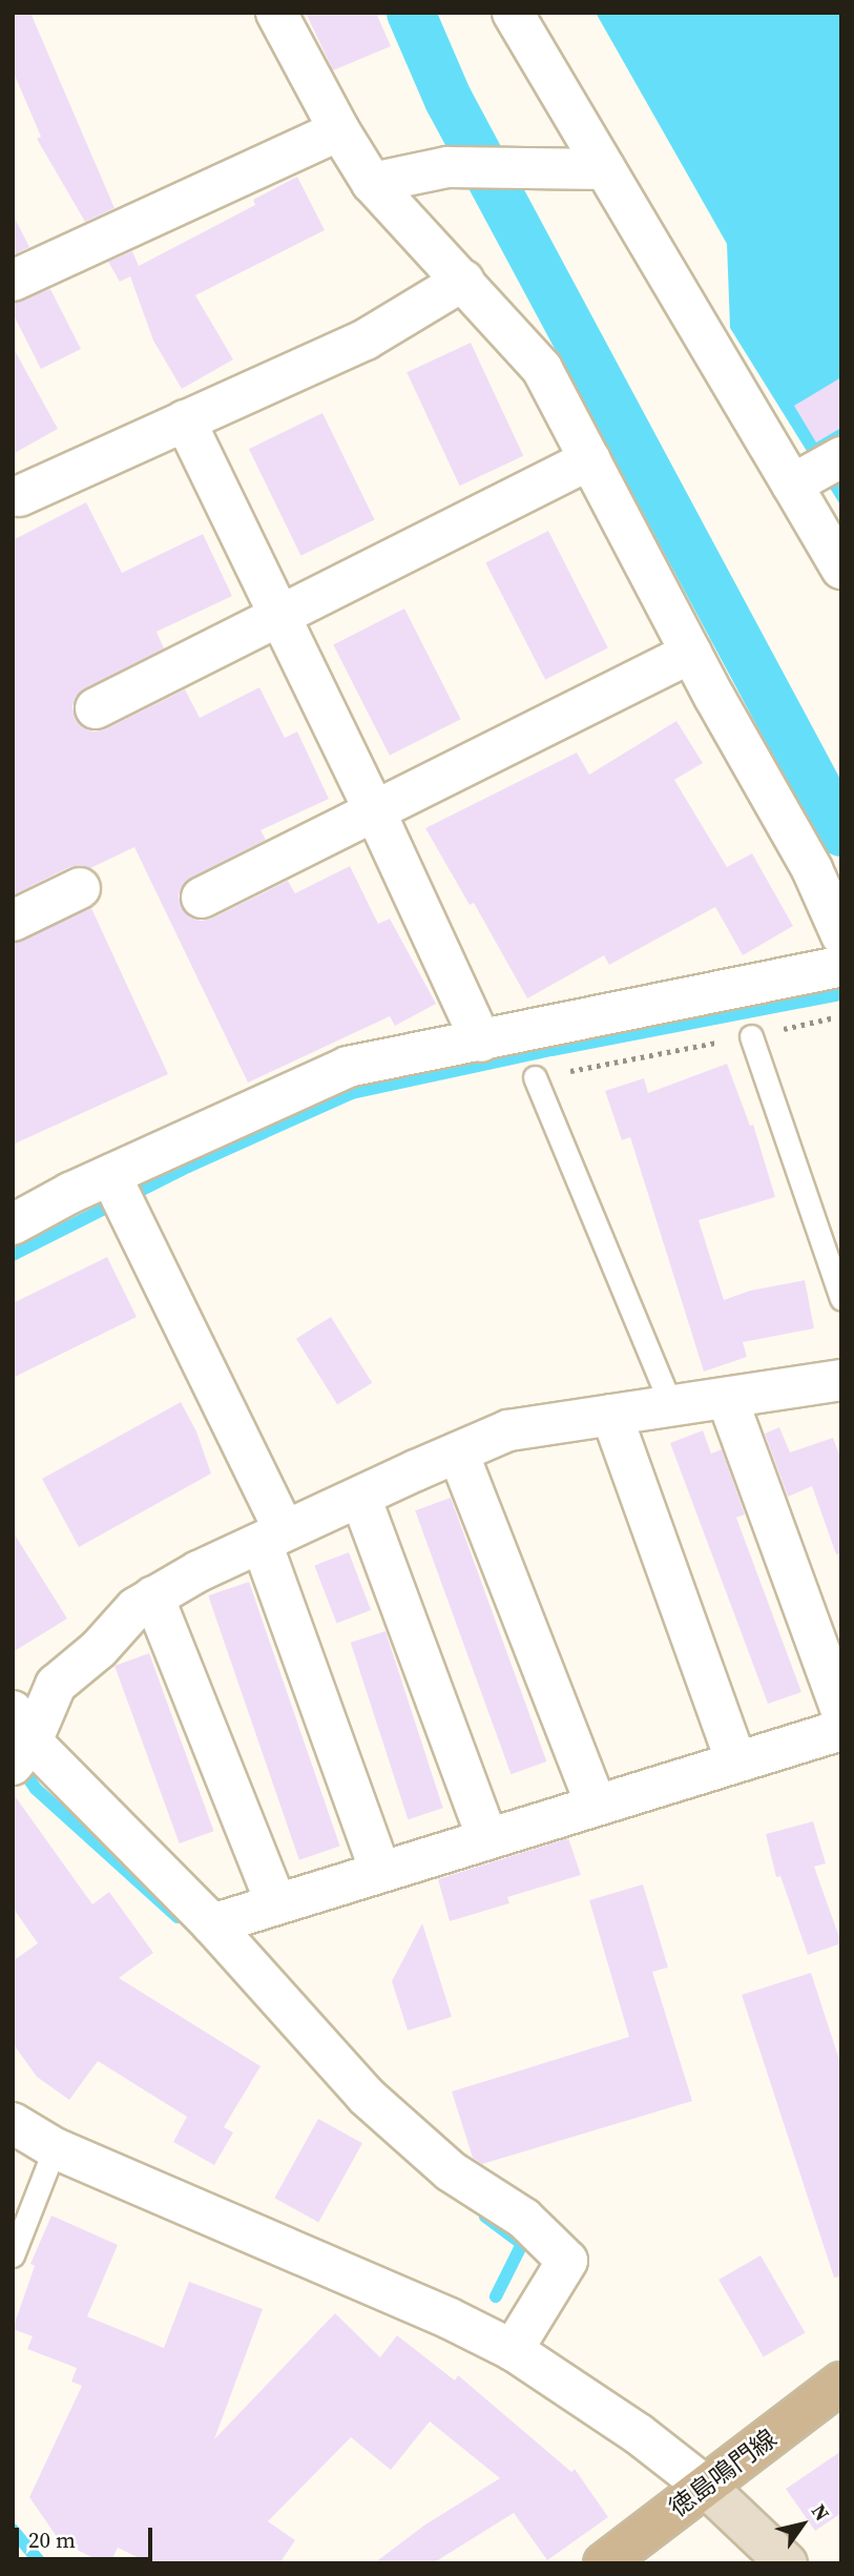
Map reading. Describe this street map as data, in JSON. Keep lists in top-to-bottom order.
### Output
{
  "streets": {
    "main road": ["徳島鳴門線"]
  },
  "scale_bar": "20 m",
  "north": "top right"
}
